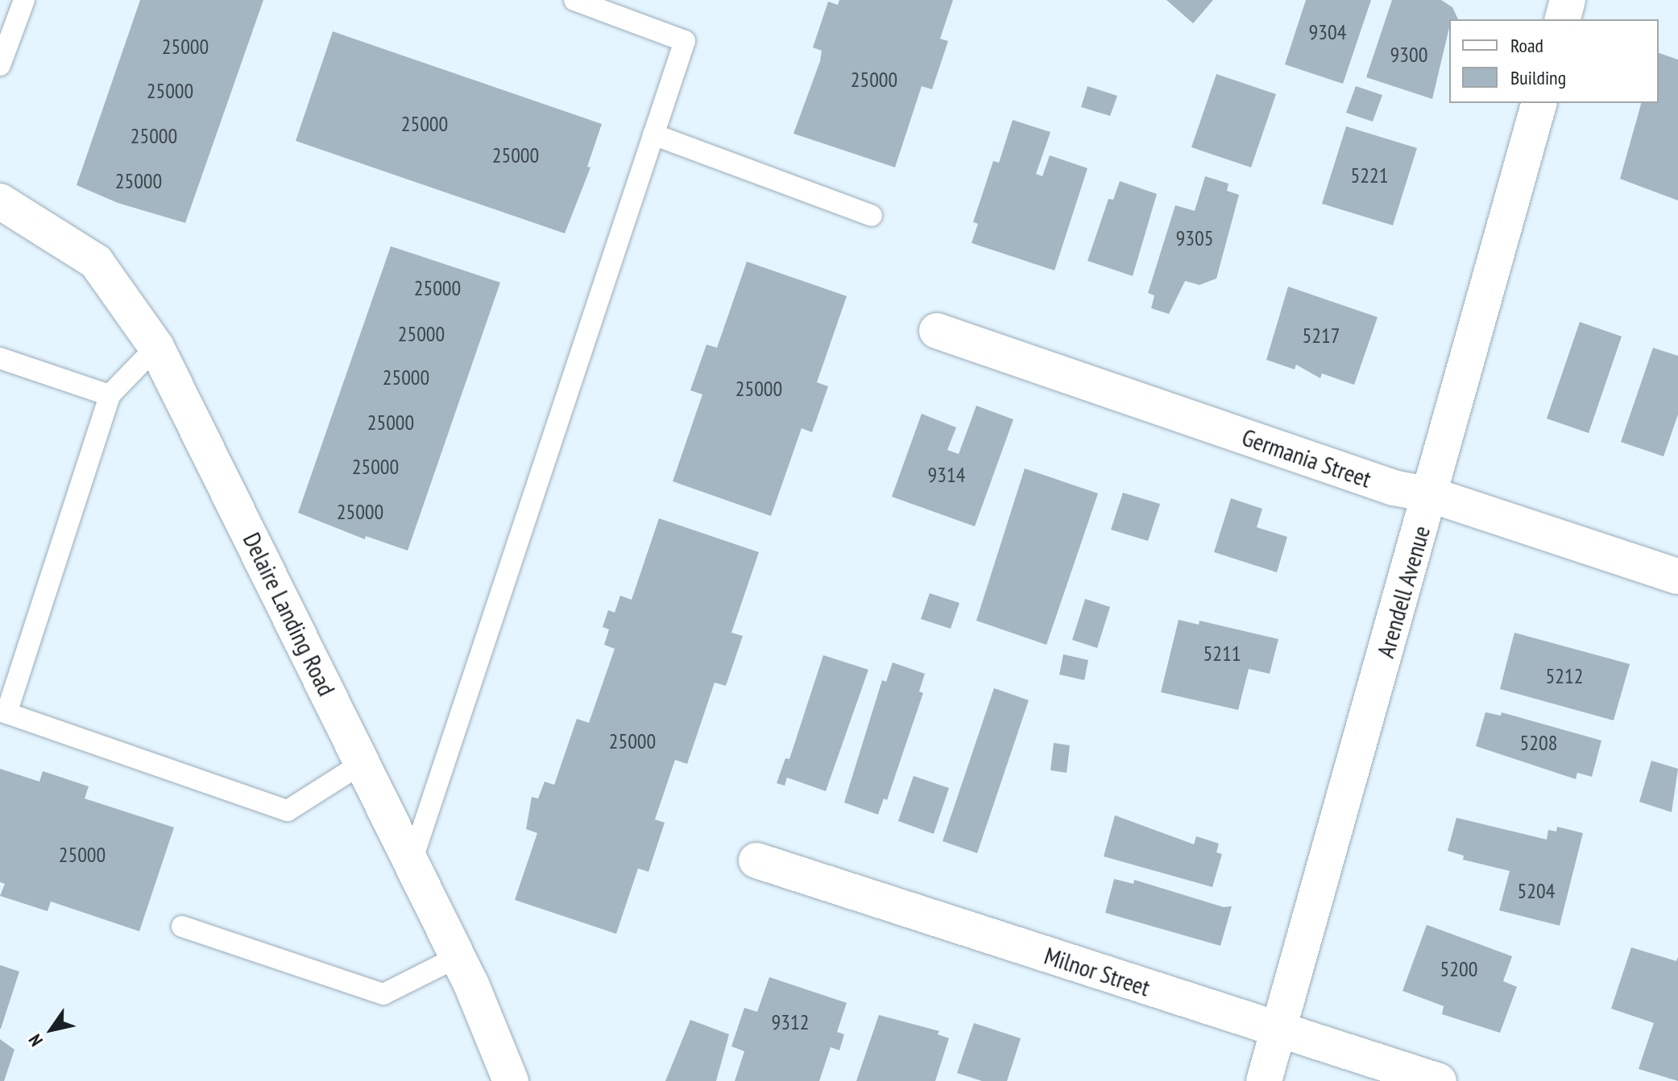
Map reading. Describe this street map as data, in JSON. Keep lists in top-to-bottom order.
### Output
{
  "streets": {
    "street": [
      "Germania Street",
      "Arendell Avenue",
      "Delaire Landing Road",
      "Milnor Street"
    ]
  },
  "crossings": [
    ["Germania Street", "Arendell Avenue"],
    ["Arendell Avenue", "Milnor Street"]
  ],
  "house_numbers": [
    "9304",
    "25000",
    "9300",
    "25000",
    "25000",
    "25000",
    "25000",
    "25000",
    "5221",
    "25000",
    "9305",
    "25000",
    "25000",
    "5217",
    "25000",
    "25000",
    "25000",
    "25000",
    "9314",
    "25000",
    "5211",
    "5212",
    "25000",
    "5208",
    "25000",
    "5204",
    "5200",
    "9312"
  ],
  "legend": ["Road", "Building"],
  "north": "bottom left"
}
